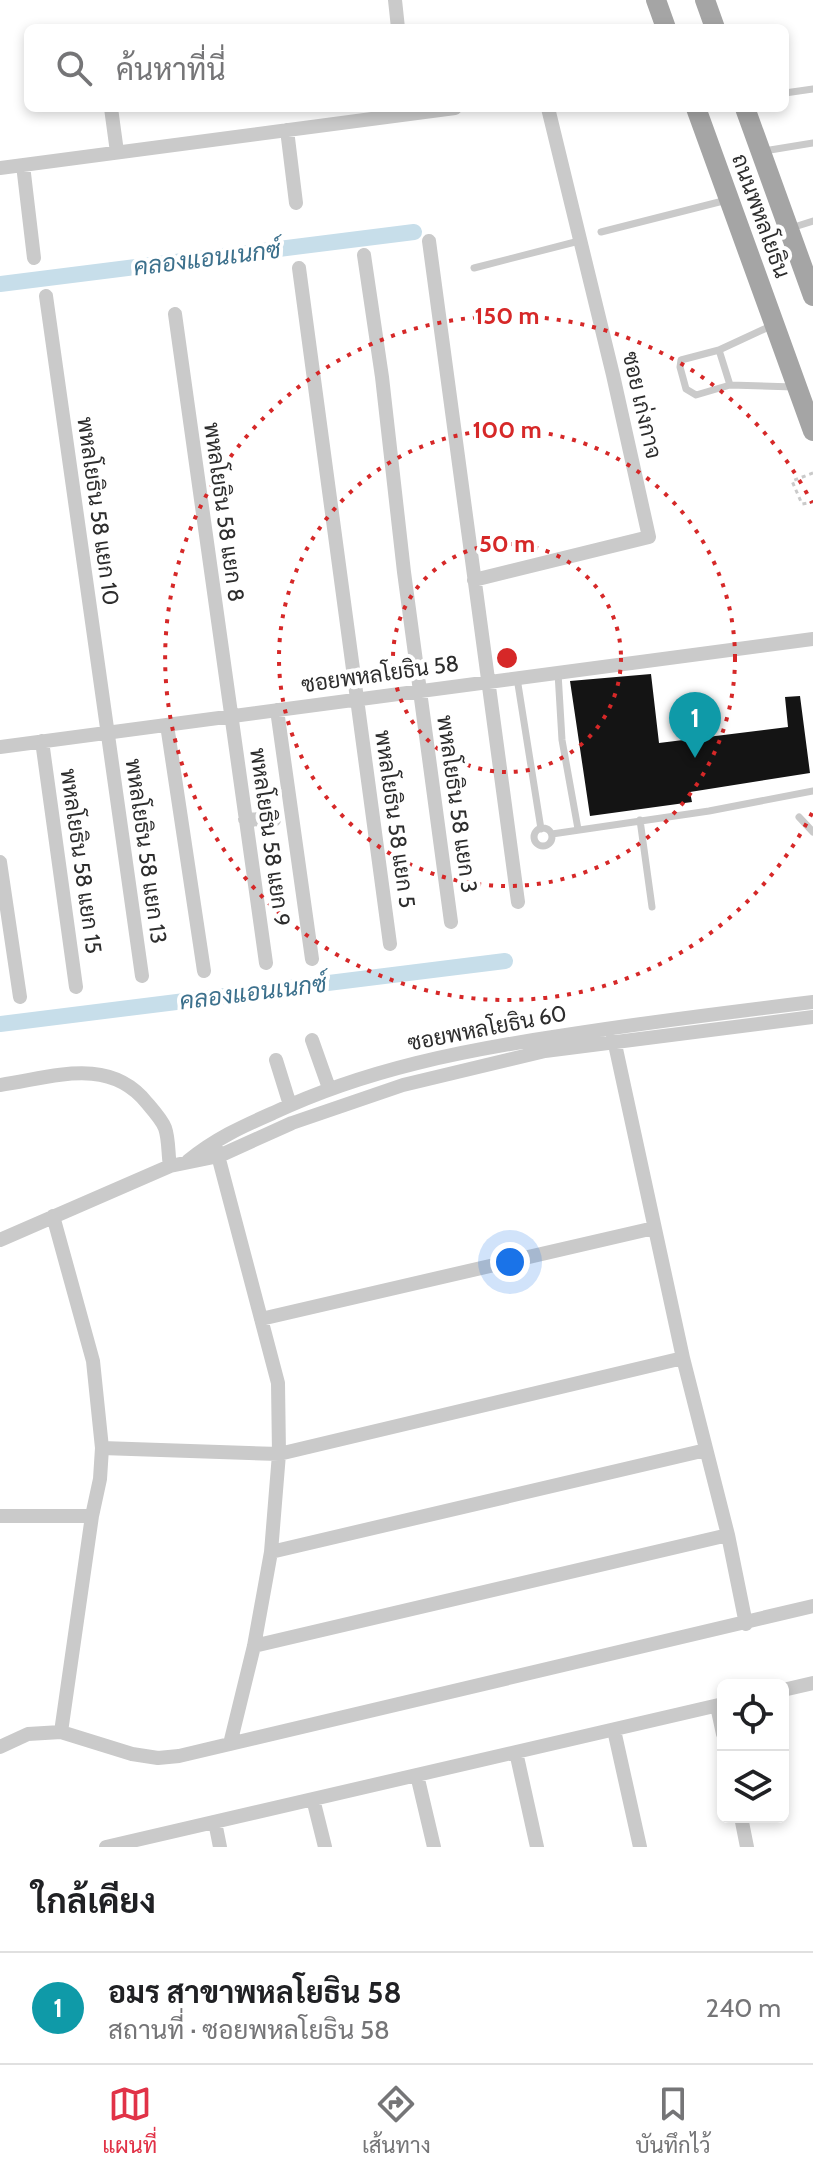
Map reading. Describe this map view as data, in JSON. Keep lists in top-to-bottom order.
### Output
{
  "streets": {
    "main road": ["ถนนพหลโยธิน"],
    "street": [
      "ซอย เก่งกาจ",
      "พหลโยธิน 58 แยก 10",
      "พหลโยธิน 58 แยก 8",
      "ซอยพหลโยธิน 58",
      "พหลโยธิน 58 แยก 3",
      "พหลโยธิน 58 แยก 5",
      "พหลโยธิน 58 แยก 9",
      "พหลโยธิน 58 แยก 13",
      "พหลโยธิน 58 แยก 15",
      "ซอยพหลโยธิน 60"
    ]
  },
  "crossings": [
    ["พหลโยธิน 58 แยก 10", "ซอยพหลโยธิน 58"],
    ["พหลโยธิน 58 แยก 10", "พหลโยธิน 58 แยก 13"],
    ["พหลโยธิน 58 แยก 8", "ซอยพหลโยธิน 58"],
    ["พหลโยธิน 58 แยก 8", "พหลโยธิน 58 แยก 9"],
    ["ซอยพหลโยธิน 58", "พหลโยธิน 58 แยก 3"],
    ["ซอยพหลโยธิน 58", "พหลโยธิน 58 แยก 5"],
    ["ซอยพหลโยธิน 58", "พหลโยธิน 58 แยก 9"],
    ["ซอยพหลโยธิน 58", "พหลโยธิน 58 แยก 13"],
    ["ซอยพหลโยธิน 58", "พหลโยธิน 58 แยก 15"]
  ],
  "water": ["คลองแอนเนกซ์"],
  "page": {
    "search": "ค้นหาที่นี่",
    "pins": "1",
    "heading": "ใกล้เคียง",
    "list": [
      {
        "mark": "1",
        "name": "อมร สาขาพหลโยธิน 58",
        "note": "สถานที่ · ซอยพหลโยธิน 58",
        "value": "240 m"
      }
    ],
    "nav": ["แผนที่", "เส้นทาง", "บันทึกไว้"]
  },
  "rings": ["150 m", "100 m", "50 m"]
}
